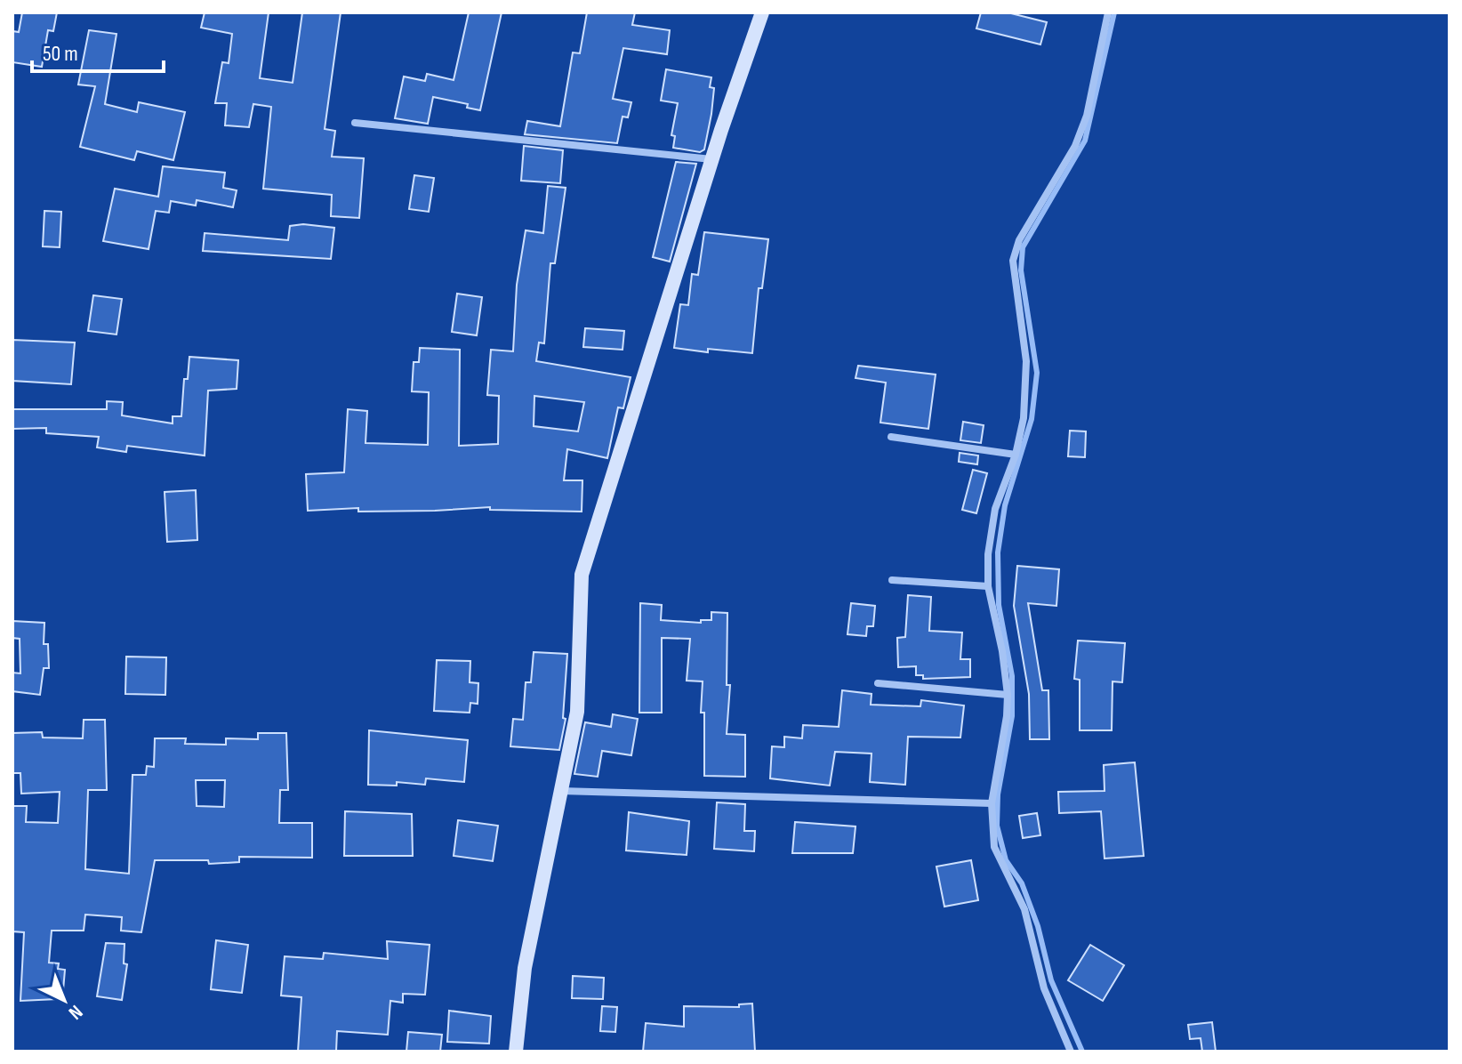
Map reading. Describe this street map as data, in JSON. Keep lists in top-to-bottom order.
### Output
{
  "scale_bar": "50 m",
  "north": "bottom right"
}
